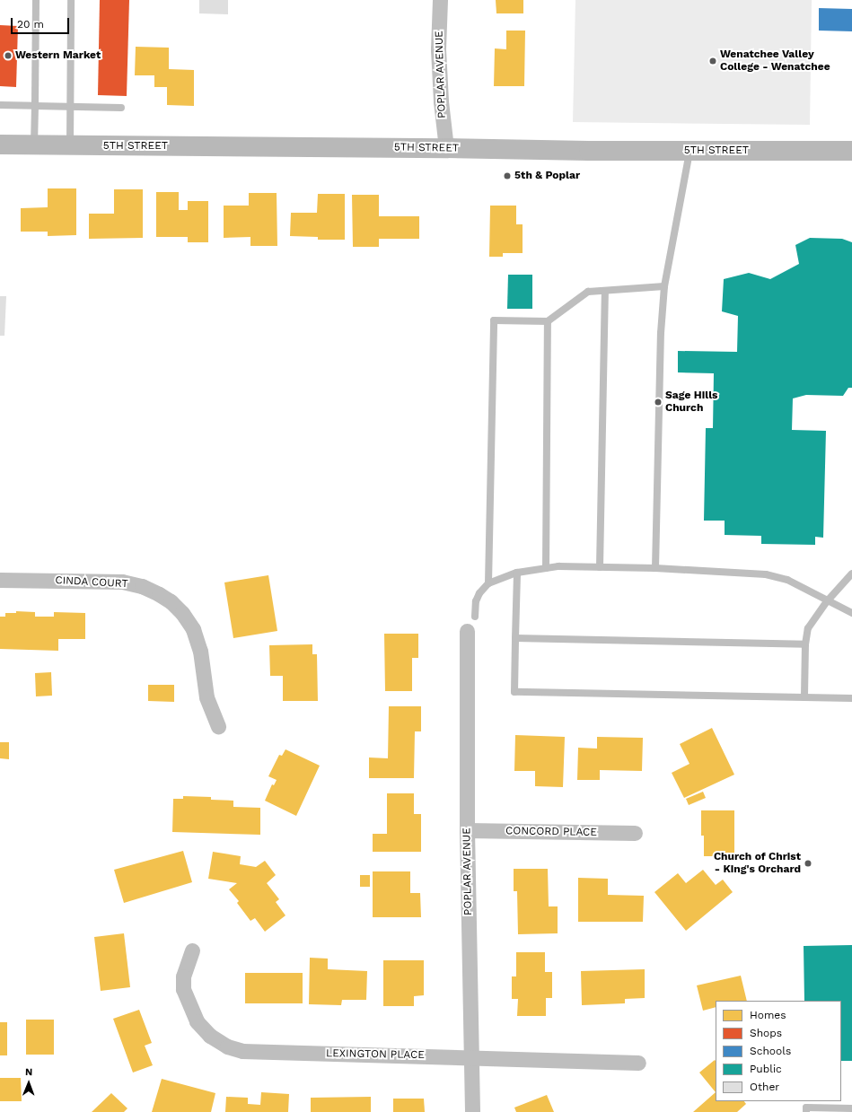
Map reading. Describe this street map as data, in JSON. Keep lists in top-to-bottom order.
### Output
{
  "streets": {
    "main road": ["5TH STREET"],
    "street": [
      "POPLAR AVENUE",
      "CINDA COURT",
      "CONCORD PLACE",
      "LEXINGTON PLACE"
    ]
  },
  "crossings": [
    ["POPLAR AVENUE", "5TH STREET"],
    ["POPLAR AVENUE", "CONCORD PLACE"],
    ["POPLAR AVENUE", "LEXINGTON PLACE"]
  ],
  "places": [
    "Western Market",
    "Wenatchee Valley College - Wenatchee",
    "5th & Poplar",
    "Sage Hills Church",
    "Church of Christ - King's Orchard"
  ],
  "legend": [
    "Homes",
    "Shops",
    "Schools",
    "Public",
    "Other"
  ],
  "scale_bar": "20 m",
  "north": "top"
}
